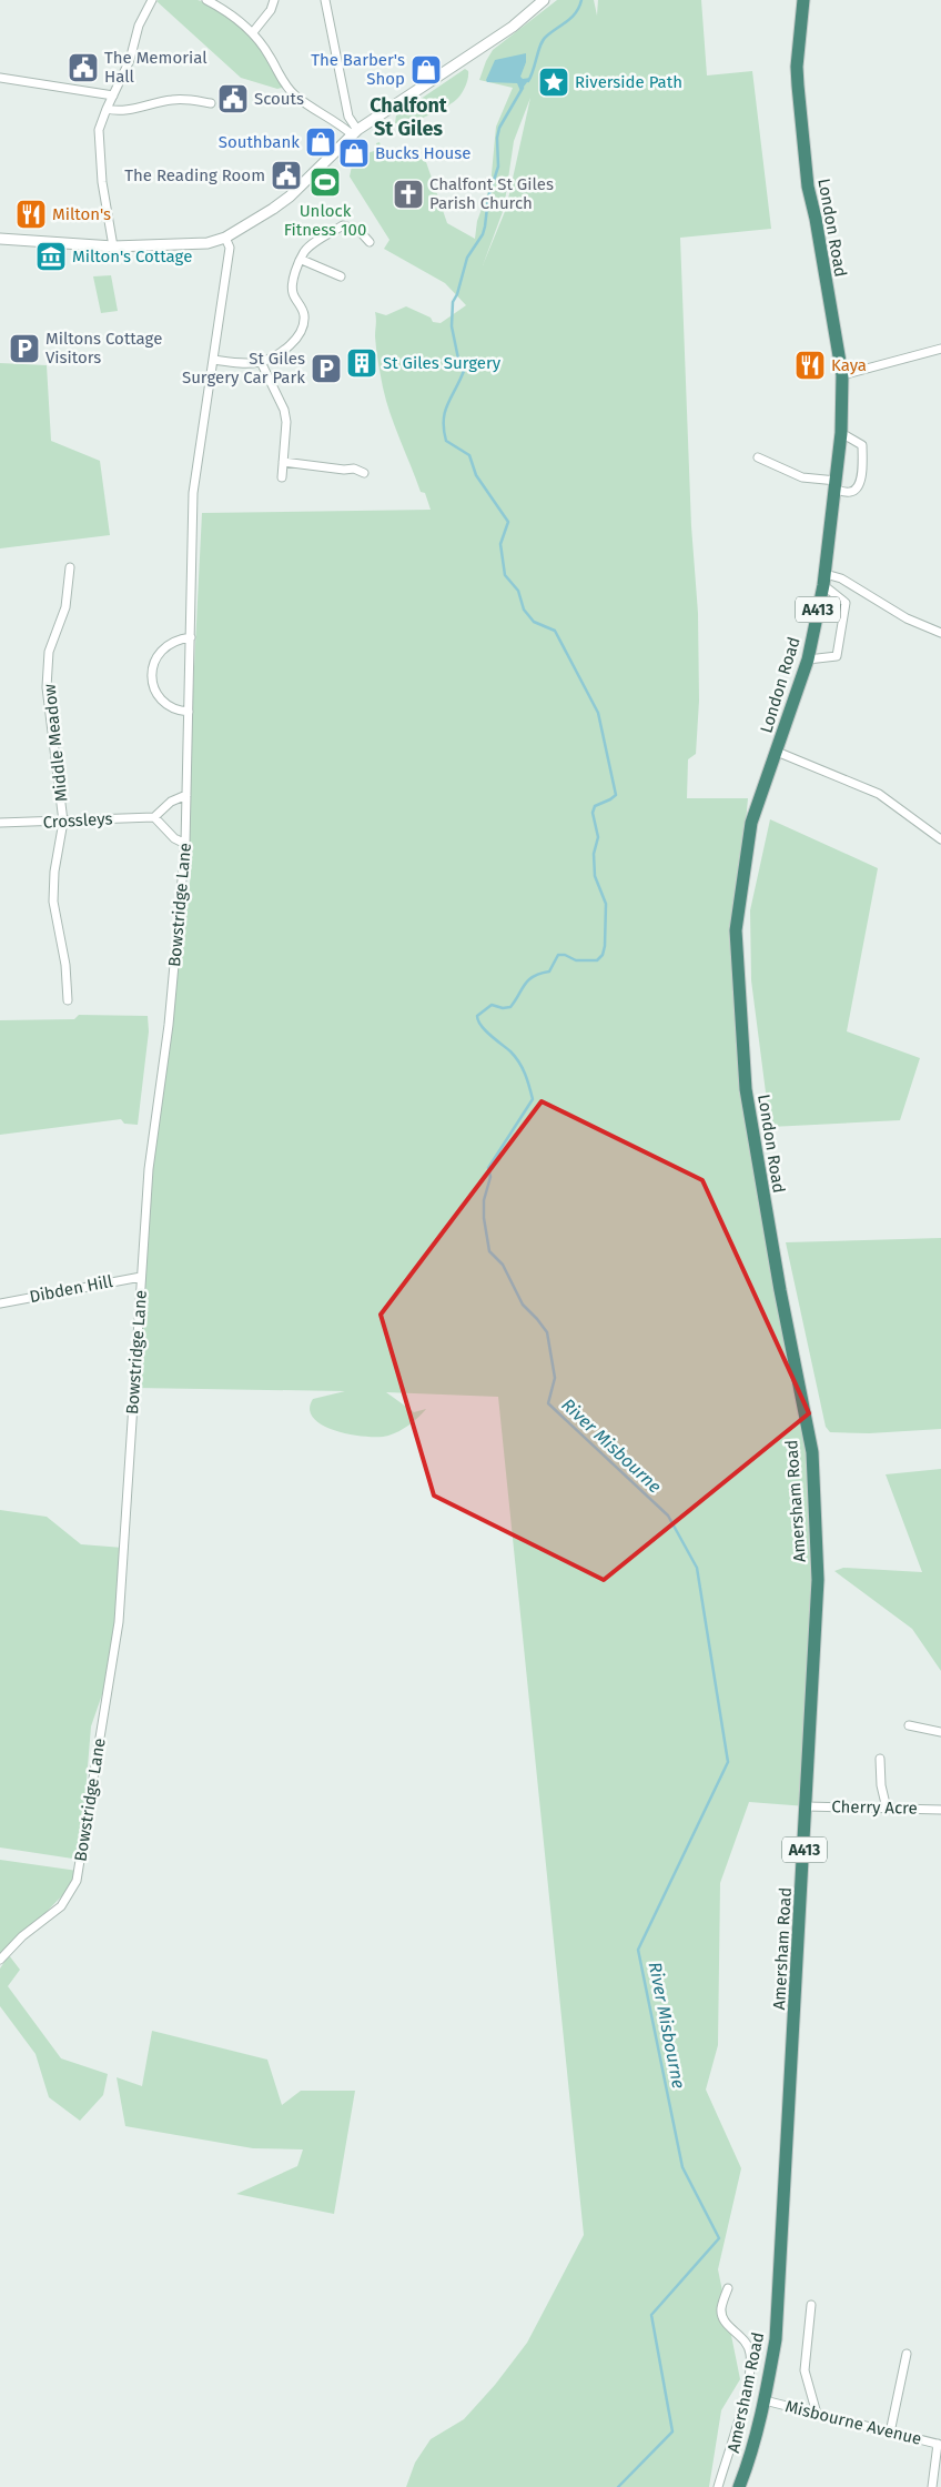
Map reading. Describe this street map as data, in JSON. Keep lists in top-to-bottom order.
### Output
{
  "streets": {
    "highway": ["London Road", "A413", "Amersham Road"],
    "street": [
      "Middle Meadow",
      "Crossleys",
      "Bowstridge Lane",
      "Dibden Hill",
      "Cherry Acre",
      "Misbourne Avenue"
    ]
  },
  "crossings": [
    ["London Road", "Amersham Road"],
    ["Middle Meadow", "Crossleys"],
    ["Bowstridge Lane", "Dibden Hill"],
    ["Amersham Road", "Cherry Acre"],
    ["Amersham Road", "Misbourne Avenue"]
  ],
  "districts": ["Chalfont St Giles"],
  "water": ["River Misbourne"],
  "places": {
    "public building": ["The Memorial Hall", "Scouts", "The Reading Room"],
    "shop": ["The Barber's Shop", "Southbank", "Bucks House"],
    "place": ["Riverside Path"],
    "sports": ["Unlock Fitness 100"],
    "church": ["Chalfont St Giles Parish Church"],
    "restaurant": ["Milton's", "Kaya"],
    "museum": ["Milton's Cottage"],
    "parking": ["Miltons Cottage Visitors", "St Giles Surgery Car Park"],
    "building": ["St Giles Surgery"]
  }
}
